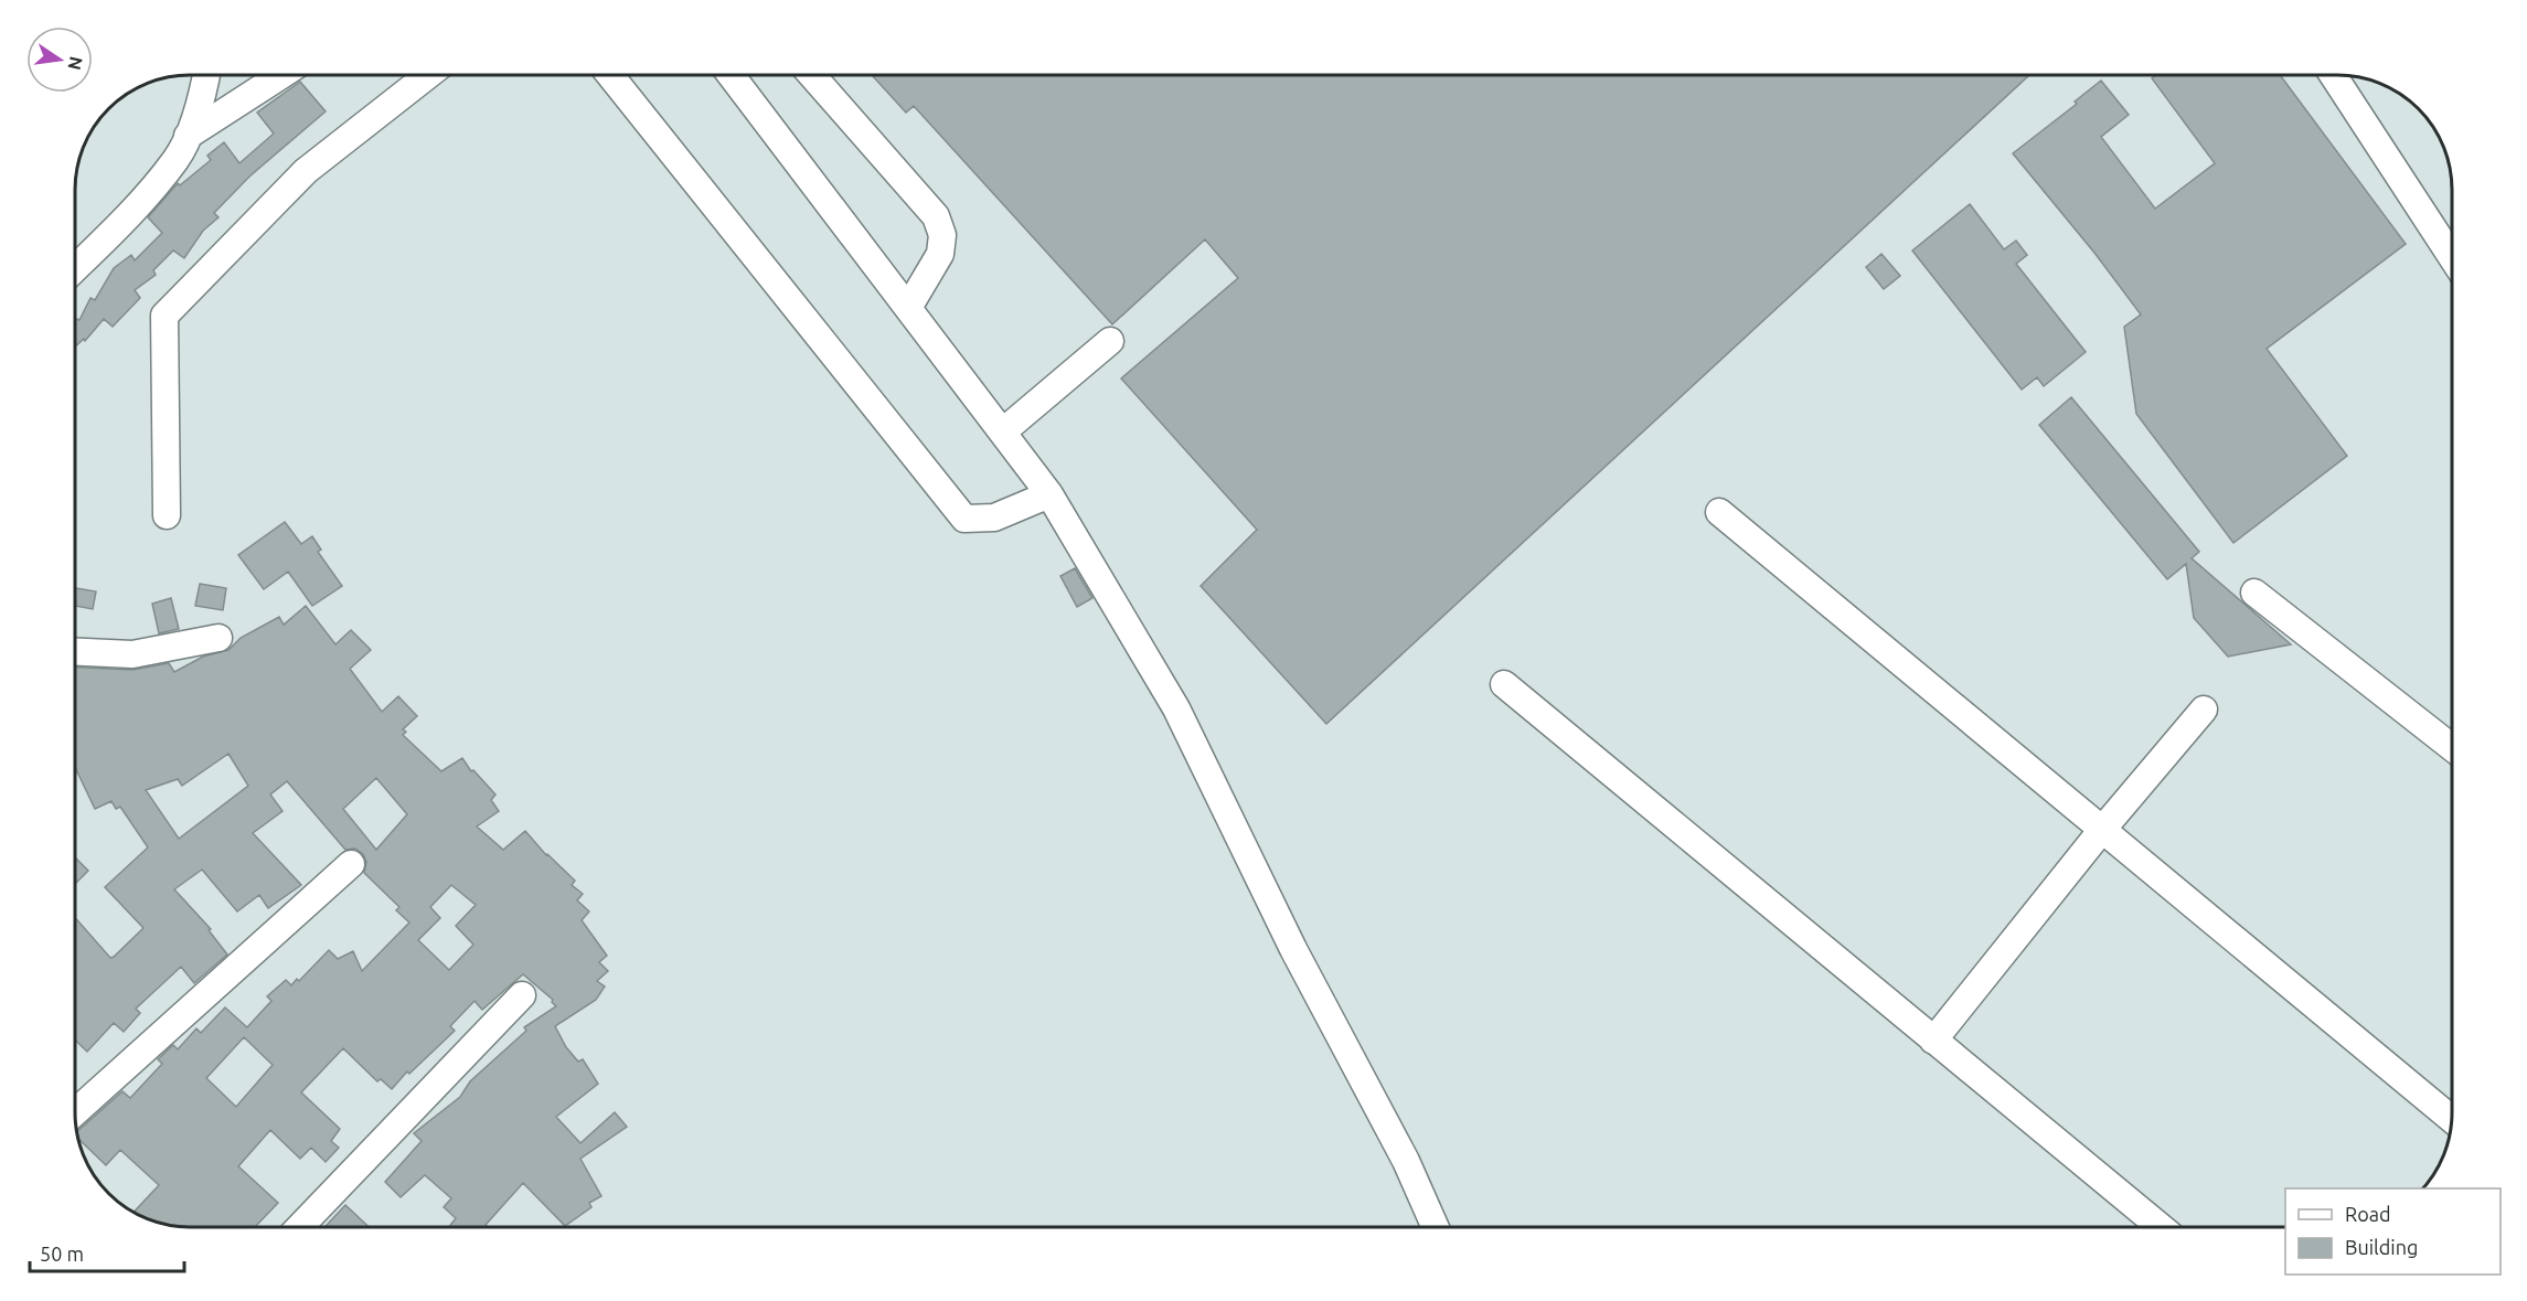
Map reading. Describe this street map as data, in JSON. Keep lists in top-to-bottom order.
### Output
{
  "legend": ["Road", "Building"],
  "scale_bar": "50 m",
  "north": "right"
}
